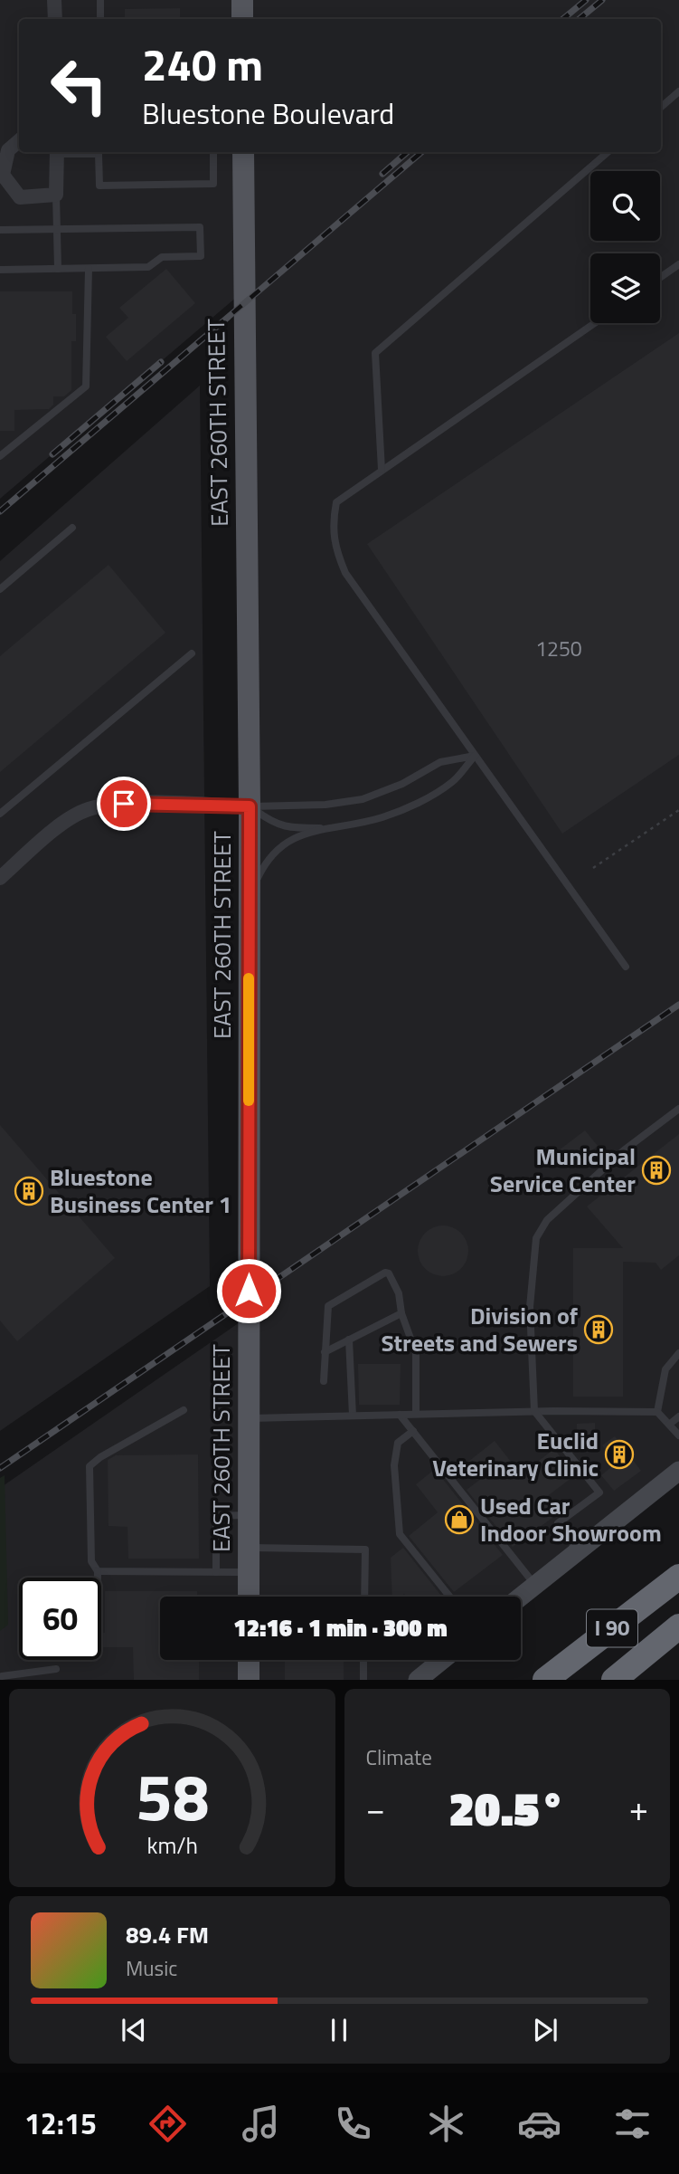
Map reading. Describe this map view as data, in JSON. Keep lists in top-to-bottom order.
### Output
{
  "streets": {
    "highway": ["I 90"],
    "main road": ["EAST 260TH STREET"]
  },
  "places": {
    "building": [
      "Municipal Service Center",
      "Bluestone Business Center 1",
      "Division of Streets and Sewers",
      "Euclid Veterinary Clinic"
    ],
    "shop": ["Used Car Indoor Showroom"]
  },
  "house_numbers": ["1250"],
  "page": {
    "turn": ["240 m", "Bluestone Boulevard"],
    "limit": "60",
    "trip": "12:16 · 1 min · 300 m",
    "tile": "Climate",
    "heat": ["−", "20.5°", "+"],
    "song": ["89.4 FM", "Music"],
    "tabs": "12:15",
    "gauge": ["58", "km/h"]
  }
}
